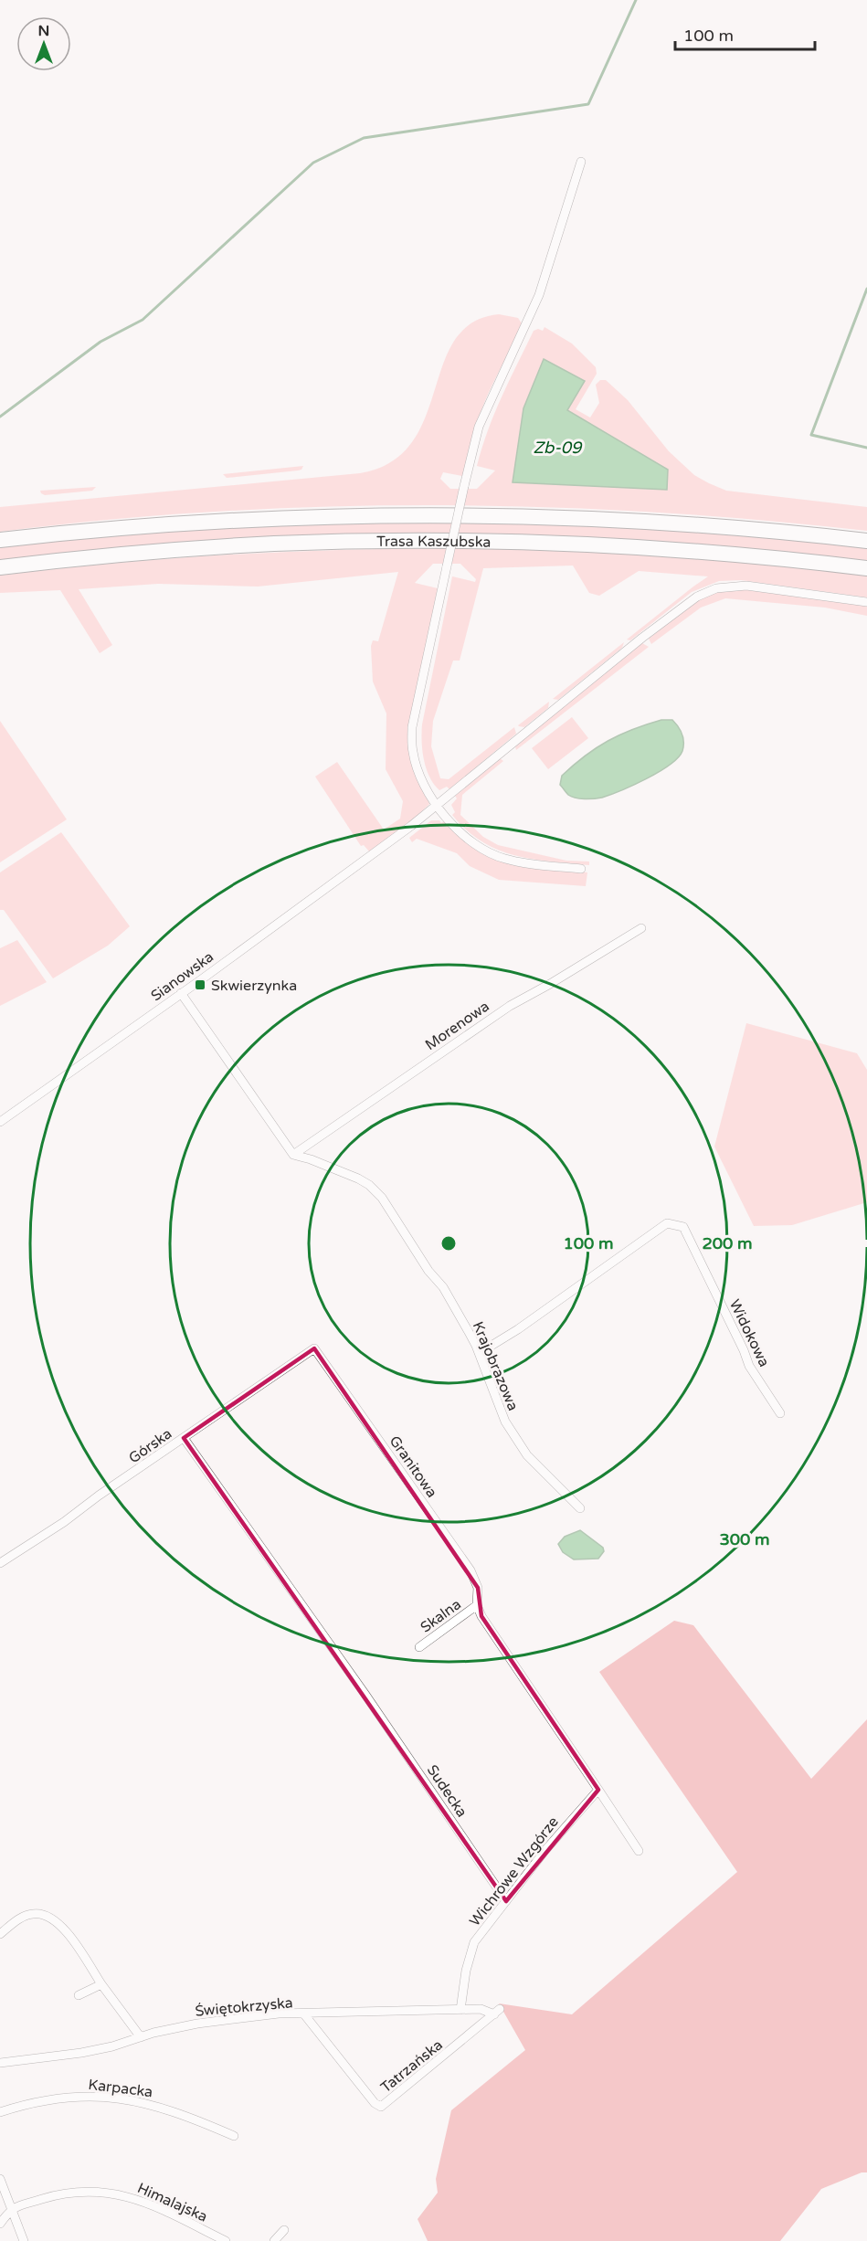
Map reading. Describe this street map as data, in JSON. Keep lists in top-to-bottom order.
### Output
{
  "streets": {
    "highway": ["Trasa Kaszubska"],
    "street": [
      "Sianowska",
      "Morenowa",
      "Widokowa",
      "Krajobrazowa",
      "Górska",
      "Granitowa",
      "Skalna",
      "Sudecka",
      "Wichrowe Wzgórze",
      "Świętokrzyska",
      "Tatrzańska",
      "Karpacka",
      "Himalajska"
    ]
  },
  "crossings": [
    ["Morenowa", "Krajobrazowa"],
    ["Widokowa", "Krajobrazowa"],
    ["Górska", "Granitowa"],
    ["Górska", "Sudecka"],
    ["Granitowa", "Skalna"],
    ["Sudecka", "Wichrowe Wzgórze"],
    ["Wichrowe Wzgórze", "Świętokrzyska"],
    ["Świętokrzyska", "Tatrzańska"]
  ],
  "water": ["Zb-09"],
  "places": {
    "transit": ["Skwierzynka"]
  },
  "scale_bar": "100 m",
  "north": "top",
  "rings": ["100 m", "200 m", "300 m"]
}
